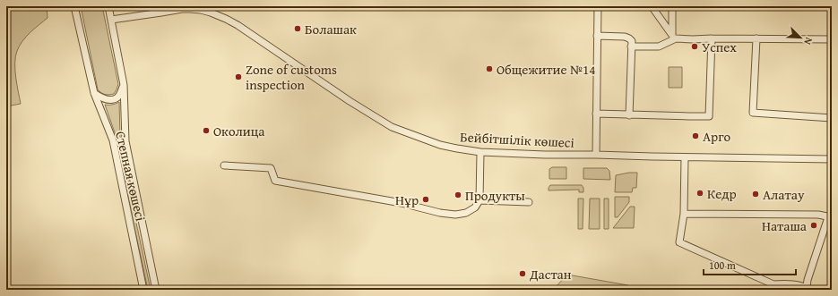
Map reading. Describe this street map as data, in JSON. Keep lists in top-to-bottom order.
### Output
{
  "streets": {
    "street": ["Бейбітшілік көшесі", "Степная көшесі"]
  },
  "crossings": [
    ["Бейбітшілік көшесі", "Степная көшесі"]
  ],
  "places": [
    "Болашак",
    "Успех",
    "Общежитие №14",
    "Zone of customs inspection",
    "Околица",
    "Арго",
    "Кедр",
    "Алатау",
    "Продукты",
    "Нұр",
    "Наташа",
    "Дастан"
  ],
  "scale_bar": "100 m",
  "north": "bottom right"
}
